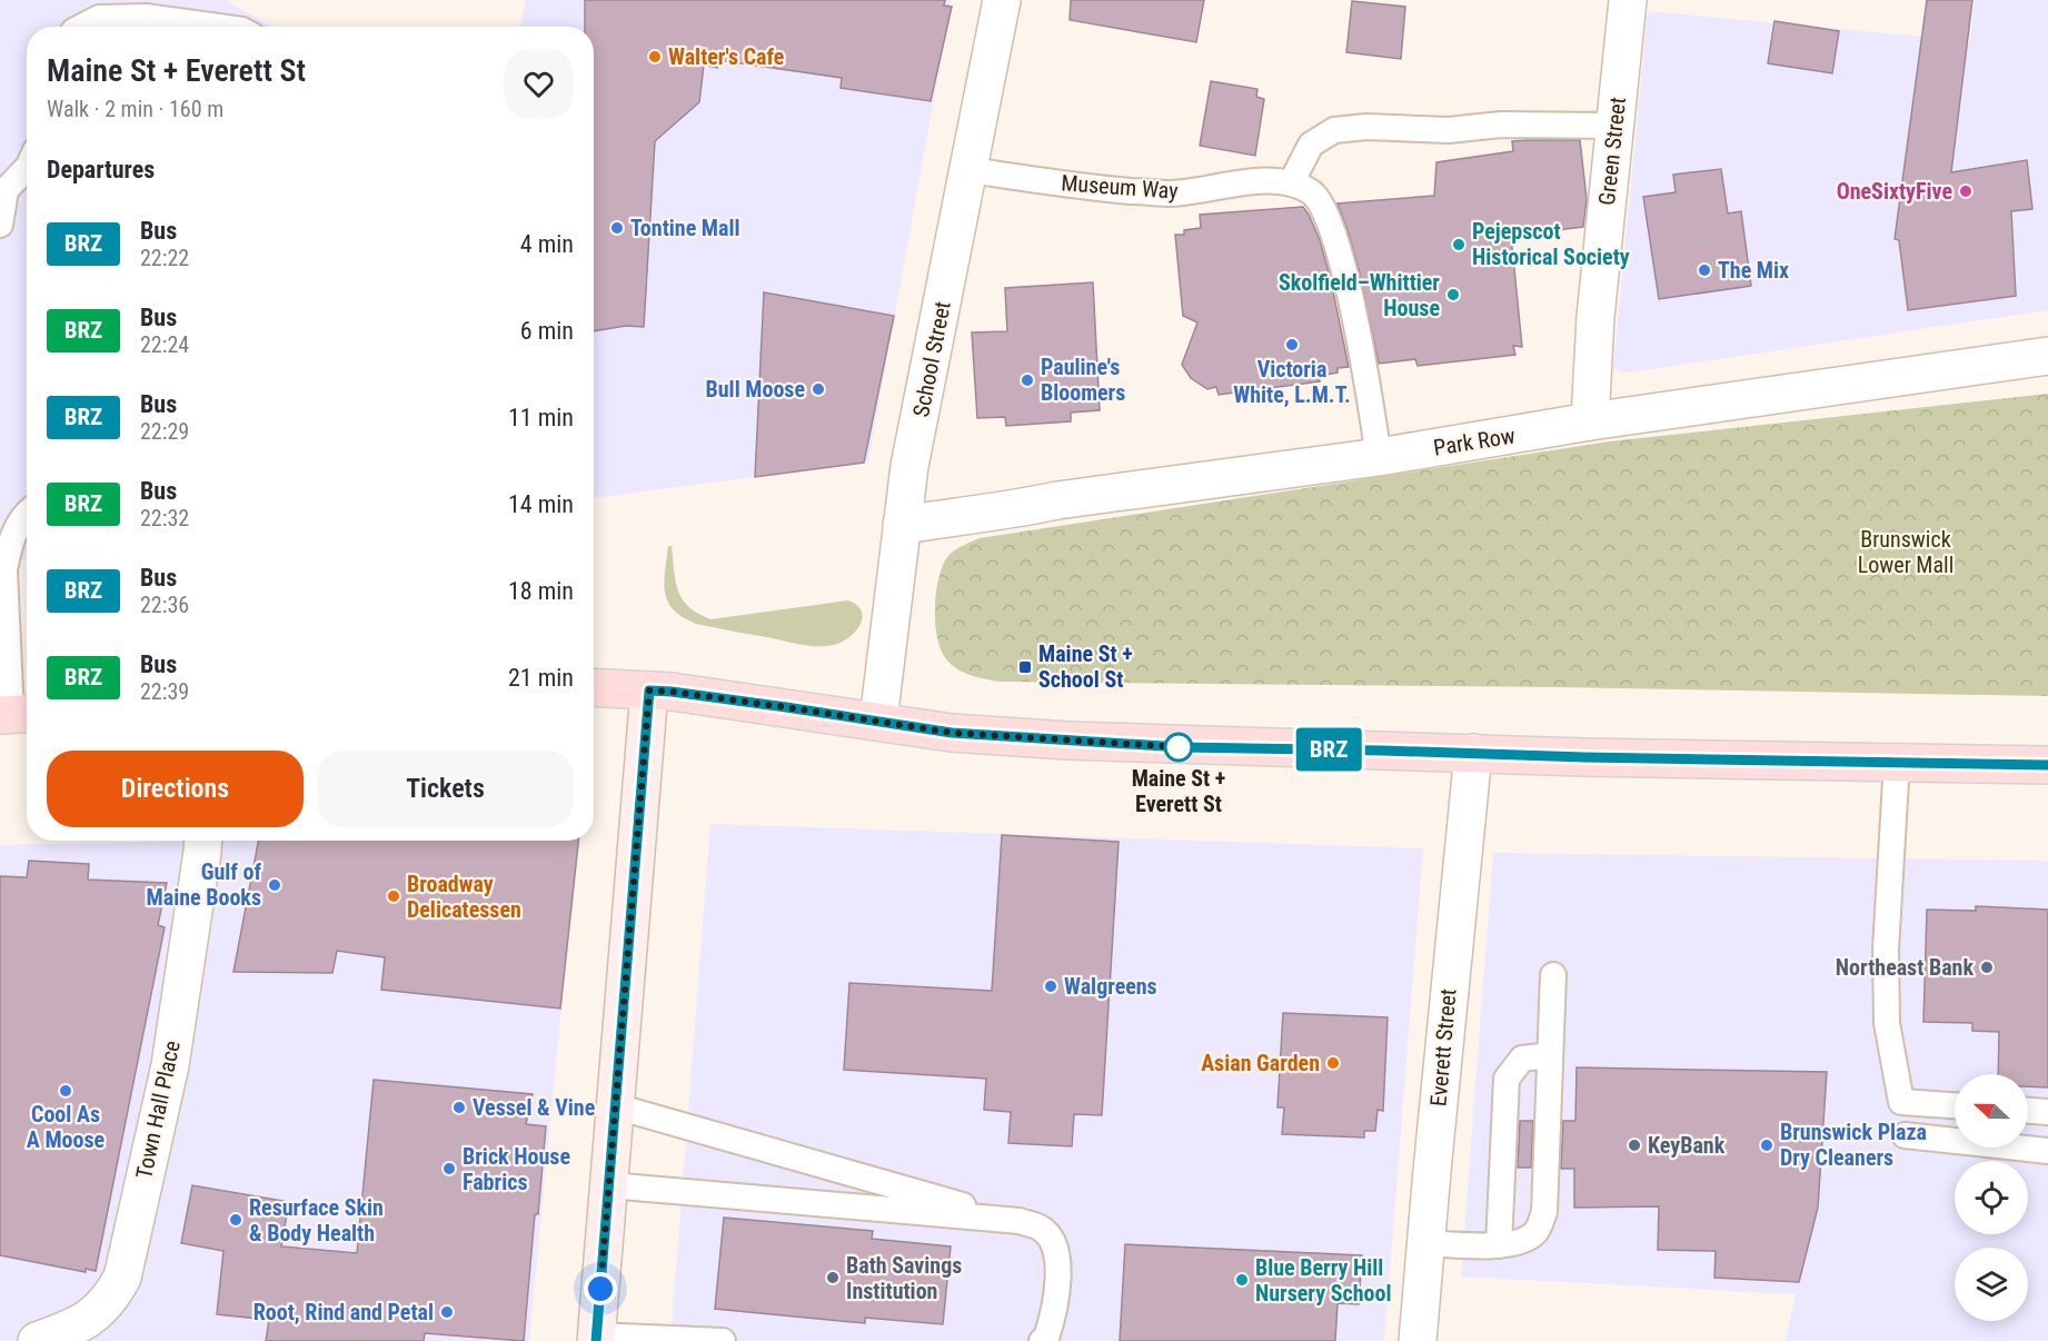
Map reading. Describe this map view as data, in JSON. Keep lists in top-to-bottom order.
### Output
{
  "streets": {
    "street": [
      "Green Street",
      "School Street",
      "Park Row",
      "Everett Street",
      "Town Hall Place"
    ],
    "lane": ["Museum Way"]
  },
  "crossings": [
    ["Green Street", "Park Row"],
    ["Museum Way", "School Street"],
    ["Museum Way", "Park Row"],
    ["School Street", "Park Row"]
  ],
  "parks": ["Brunswick Lower Mall"],
  "places": {
    "other": [
      "Walter's Cafe",
      "OneSixtyFive",
      "Tontine Mall",
      "Pejepscot Historical Society",
      "The Mix",
      "Skolfield–Whittier House",
      "Victoria White, L.M.T.",
      "Pauline's Bloomers",
      "Bull Moose",
      "Maine St + Everett St",
      "Gulf of Maine Books",
      "Broadway Delicatessen",
      "Northeast Bank",
      "Walgreens",
      "Asian Garden",
      "Cool As A Moose",
      "Vessel & Vine",
      "KeyBank",
      "Brunswick Plaza Dry Cleaners",
      "Brick House Fabrics",
      "Resurface Skin & Body Health",
      "Bath Savings Institution",
      "Blue Berry Hill Nursery School",
      "Root, Rind and Petal"
    ],
    "transit": ["Maine St + School St"]
  },
  "lines": ["bus line BRZ"],
  "north": "left",
  "page": {
    "on_map": "BRZ",
    "heading": [
      ["Maine St + Everett St", "Walk · 2 min · 160 m"],
      "Departures"
    ],
    "list": [
      {
        "mark": "BRZ",
        "name": "Bus",
        "note": "22:22",
        "value": "4 min"
      },
      {
        "mark": "BRZ",
        "name": "Bus",
        "note": "22:24",
        "value": "6 min"
      },
      {
        "mark": "BRZ",
        "name": "Bus",
        "note": "22:29",
        "value": "11 min"
      },
      {
        "mark": "BRZ",
        "name": "Bus",
        "note": "22:32",
        "value": "14 min"
      },
      {
        "mark": "BRZ",
        "name": "Bus",
        "note": "22:36",
        "value": "18 min"
      },
      {
        "mark": "BRZ",
        "name": "Bus",
        "note": "22:39",
        "value": "21 min"
      }
    ],
    "buttons": ["Directions", "Tickets"]
  }
}
